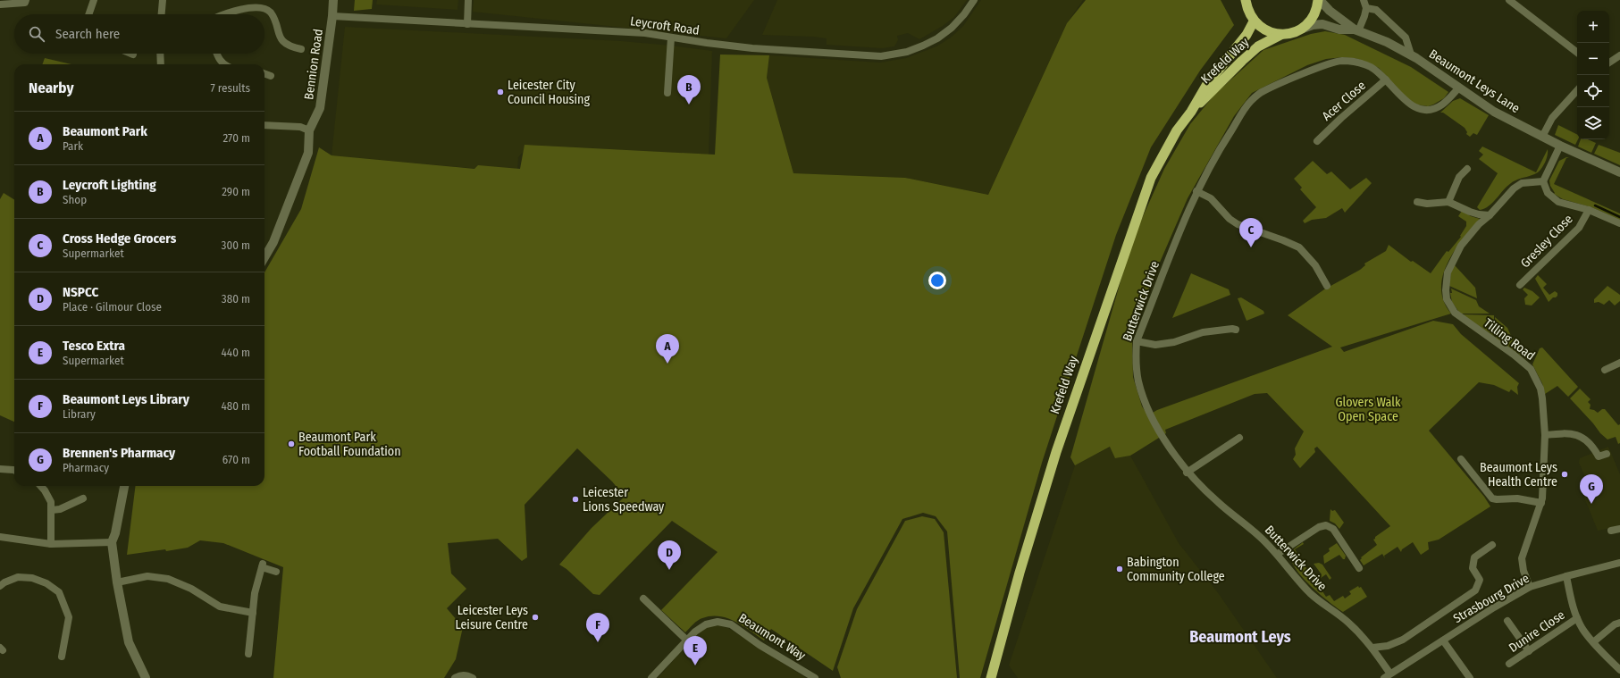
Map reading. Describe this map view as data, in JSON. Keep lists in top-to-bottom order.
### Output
{
  "streets": {
    "highway": ["Krefeld Way"],
    "street": [
      "Leycroft Road",
      "Bennion Road",
      "Beaumont Leys Lane",
      "Acer Close",
      "Gresley Close",
      "Butterwick Drive",
      "Tilling Road",
      "Strasbourg Drive",
      "Dunire Close",
      "Beaumont Way"
    ]
  },
  "crossings": [
    ["Leycroft Road", "Bennion Road"],
    ["Krefeld Way", "Beaumont Leys Lane"],
    ["Beaumont Leys Lane", "Butterwick Drive"],
    ["Acer Close", "Butterwick Drive"],
    ["Butterwick Drive", "Strasbourg Drive"],
    ["Tilling Road", "Strasbourg Drive"]
  ],
  "districts": ["Beaumont Leys"],
  "parks": ["Glovers Walk Open Space"],
  "places": [
    "Leicester City Council Housing",
    "Beaumont Park Football Foundation",
    "Beaumont Leys Health Centre",
    "Leicester Lions Speedway",
    "Babington Community College",
    "Leicester Leys Leisure Centre"
  ],
  "page": {
    "map_buttons": ["+", "−"],
    "search": "Search here",
    "heading": ["Nearby", "7 results"],
    "pins": [
      "B",
      "C",
      "A",
      "G",
      "D",
      "F",
      "E"
    ],
    "list": [
      {
        "mark": "A",
        "name": "Beaumont Park",
        "note": "Park",
        "value": "270 m"
      },
      {
        "mark": "B",
        "name": "Leycroft Lighting",
        "note": "Shop",
        "value": "290 m"
      },
      {
        "mark": "C",
        "name": "Cross Hedge Grocers",
        "note": "Supermarket",
        "value": "300 m"
      },
      {
        "mark": "D",
        "name": "NSPCC",
        "note": "Place · Gilmour Close",
        "value": "380 m"
      },
      {
        "mark": "E",
        "name": "Tesco Extra",
        "note": "Supermarket",
        "value": "440 m"
      },
      {
        "mark": "F",
        "name": "Beaumont Leys Library",
        "note": "Library",
        "value": "480 m"
      },
      {
        "mark": "G",
        "name": "Brennen's Pharmacy",
        "note": "Pharmacy",
        "value": "670 m"
      }
    ]
  }
}
